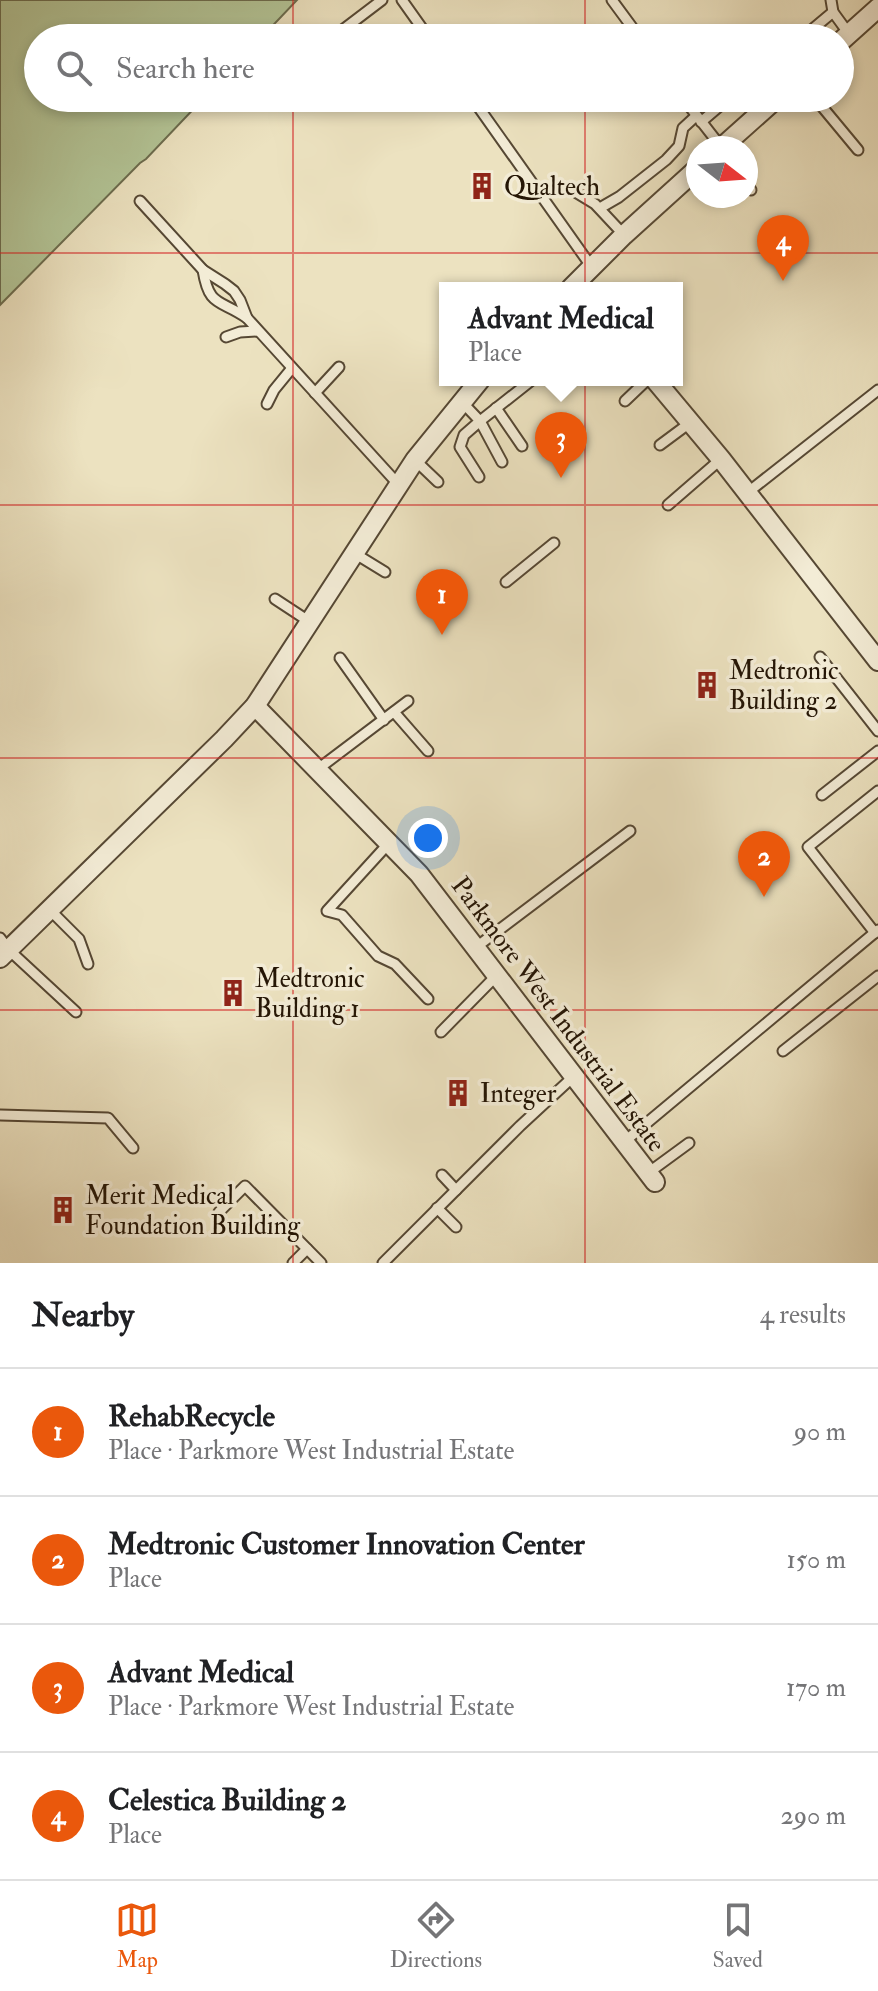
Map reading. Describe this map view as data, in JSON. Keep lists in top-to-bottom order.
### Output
{
  "streets": {
    "street": ["Parkmore West Industrial Estate"]
  },
  "places": {
    "building": [
      "Qualtech",
      "Medtronic Building 2",
      "Medtronic Building 1",
      "Integer",
      "Merit Medical Foundation Building"
    ]
  },
  "north": "right",
  "page": {
    "search": "Search here",
    "pins": [
      "4",
      "3",
      "1",
      "2"
    ],
    "popup": ["Advant Medical", "Place"],
    "heading": ["Nearby", "4 results"],
    "list": [
      {
        "mark": "1",
        "name": "RehabRecycle",
        "note": "Place · Parkmore West Industrial Estate",
        "value": "90 m"
      },
      {
        "mark": "2",
        "name": "Medtronic Customer Innovation Center",
        "note": "Place",
        "value": "150 m"
      },
      {
        "mark": "3",
        "name": "Advant Medical",
        "note": "Place · Parkmore West Industrial Estate",
        "value": "170 m"
      },
      {
        "mark": "4",
        "name": "Celestica Building 2",
        "note": "Place",
        "value": "290 m"
      }
    ],
    "nav": ["Map", "Directions", "Saved"]
  }
}
